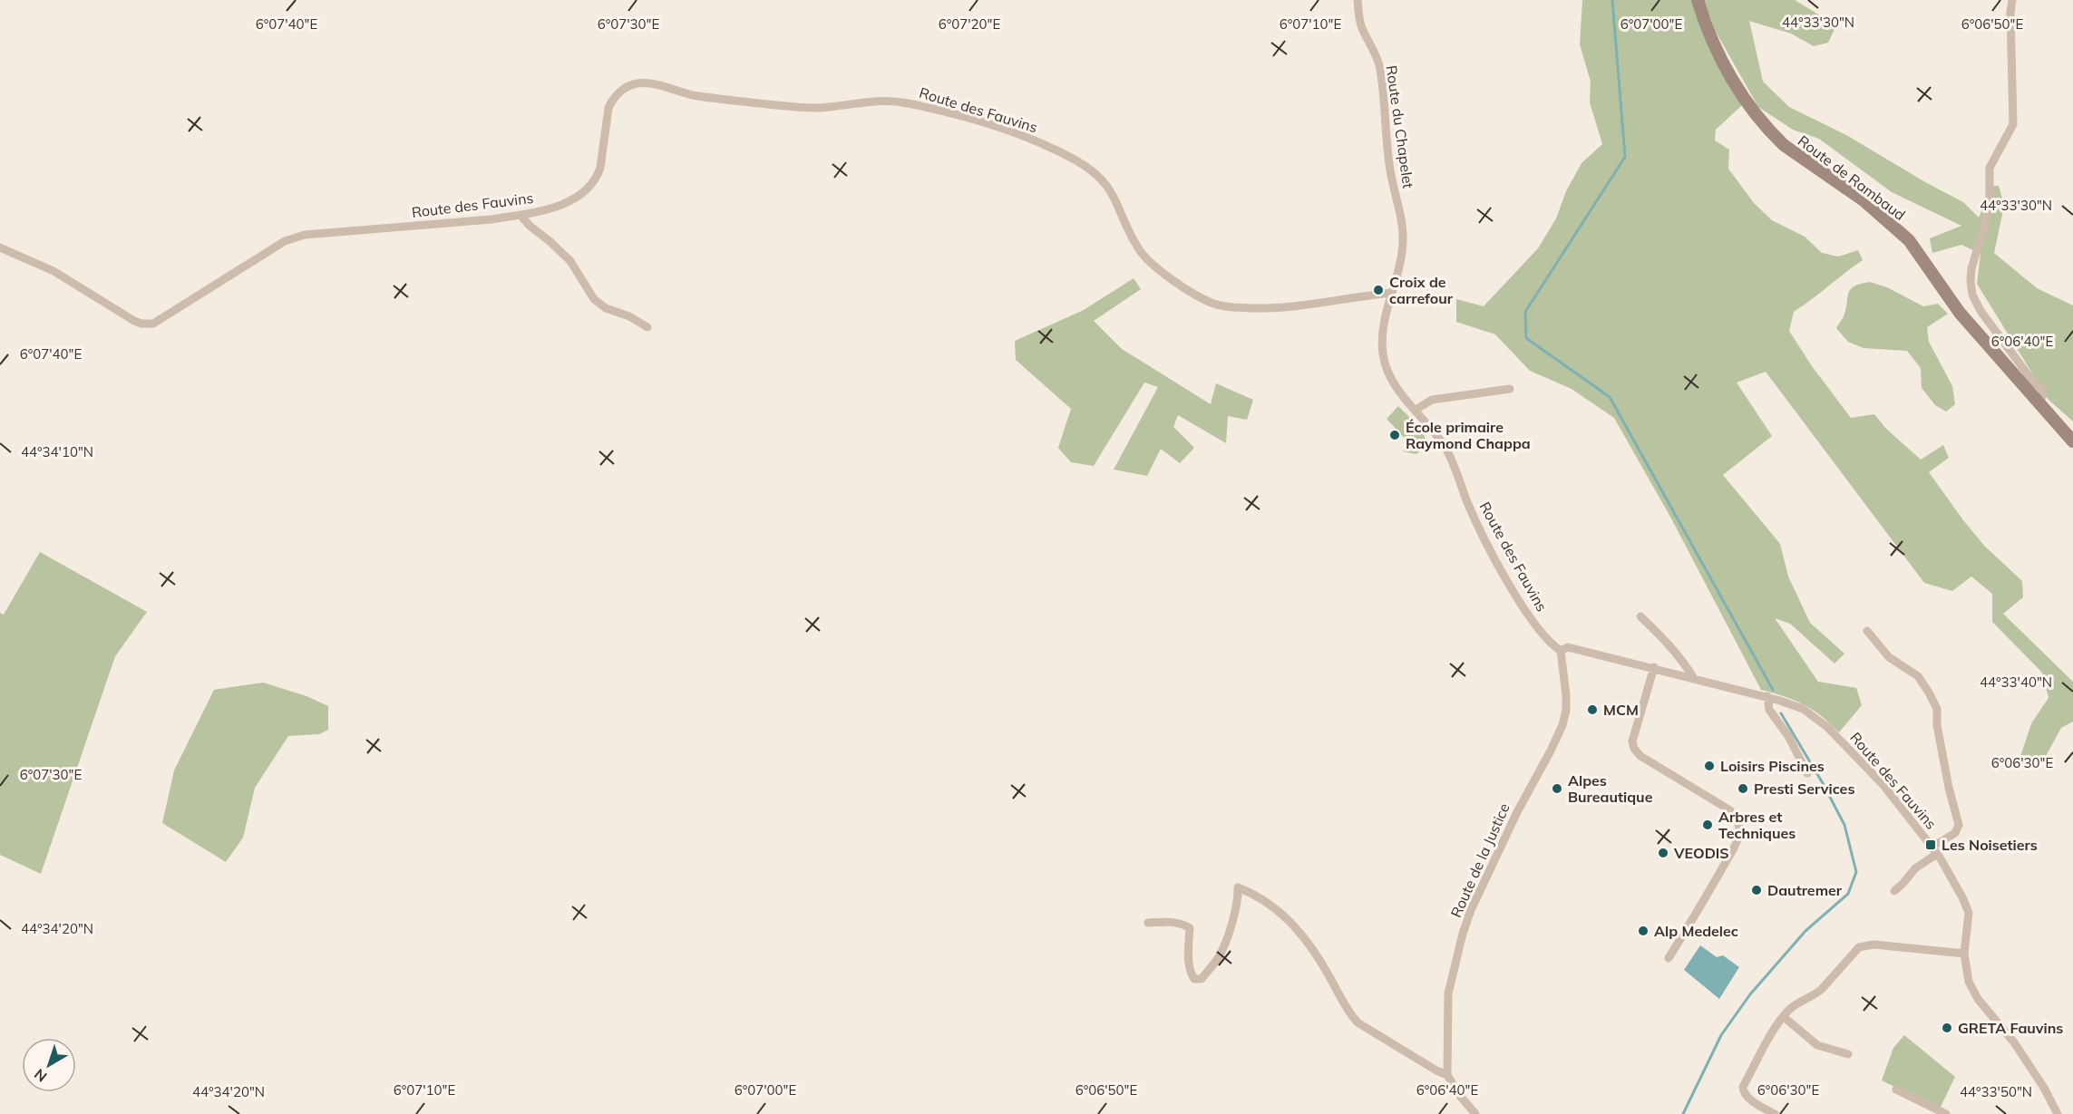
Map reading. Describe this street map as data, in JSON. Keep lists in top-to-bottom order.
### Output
{
  "streets": {
    "street": [
      "Route des Fauvins",
      "Route du Chapelet",
      "Route de Rambaud",
      "Route de la Justice"
    ]
  },
  "crossings": [
    ["Route des Fauvins", "Route du Chapelet"],
    ["Route des Fauvins", "Route de la Justice"]
  ],
  "places": {
    "other": [
      "Croix de carrefour",
      "École primaire Raymond Chappa",
      "MCM",
      "Loisirs Piscines",
      "Alpes Bureautique",
      "Presti Services",
      "Arbres et Techniques",
      "VEODIS",
      "Dautremer",
      "Alp Medelec",
      "GRETA Fauvins"
    ],
    "transit": ["Les Noisetiers"]
  },
  "north": "bottom left",
  "coordinates": [
    "44°33'30\"N",
    "6°07'40\"E",
    "6°07'30\"E",
    "6°07'20\"E",
    "6°07'10\"E",
    "6°07'00\"E",
    "6°06'50\"E",
    "6°06'40\"E",
    "44°34'10\"N",
    "44°33'40\"N",
    "6°06'30\"E",
    "44°34'20\"N",
    "44°33'50\"N"
  ]
}
